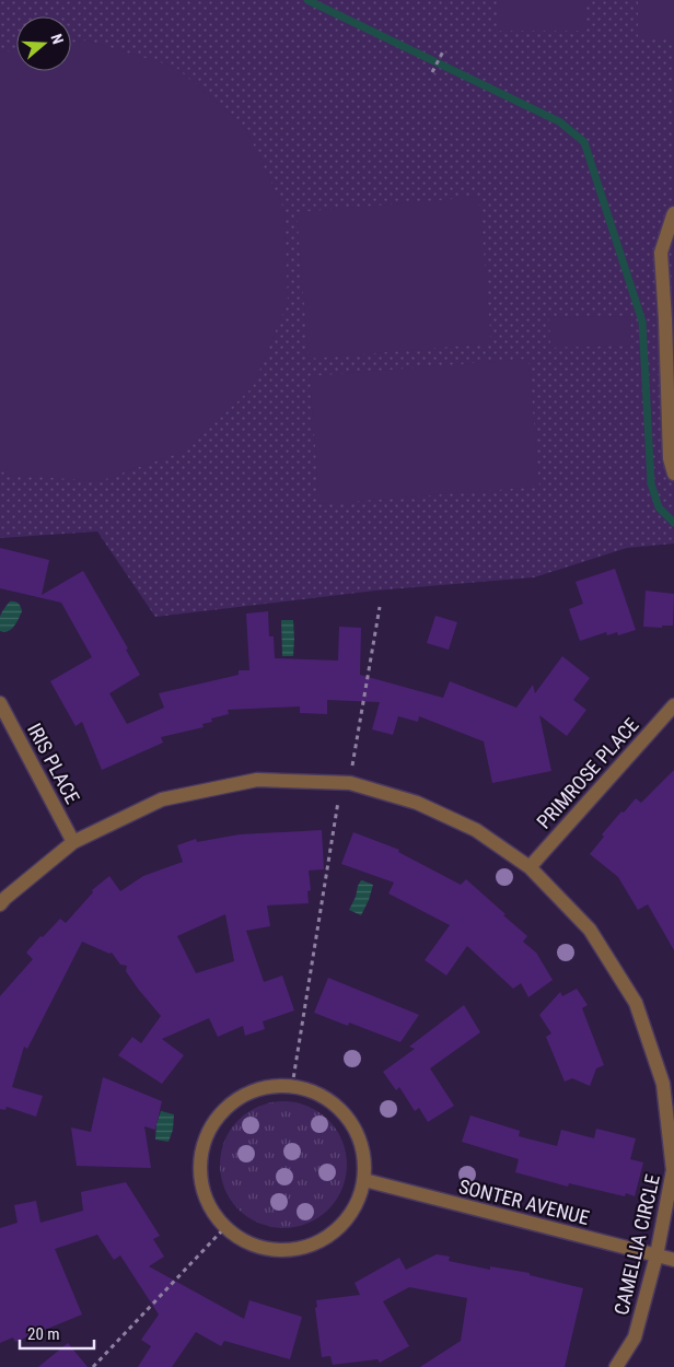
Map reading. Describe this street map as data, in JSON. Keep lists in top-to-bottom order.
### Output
{
  "streets": {
    "street": [
      "IRIS PLACE",
      "PRIMROSE PLACE",
      "SONTER AVENUE",
      "CAMELLIA CIRCLE"
    ]
  },
  "crossings": [
    ["IRIS PLACE", "CAMELLIA CIRCLE"],
    ["PRIMROSE PLACE", "CAMELLIA CIRCLE"],
    ["SONTER AVENUE", "CAMELLIA CIRCLE"]
  ],
  "scale_bar": "20 m",
  "north": "right"
}
